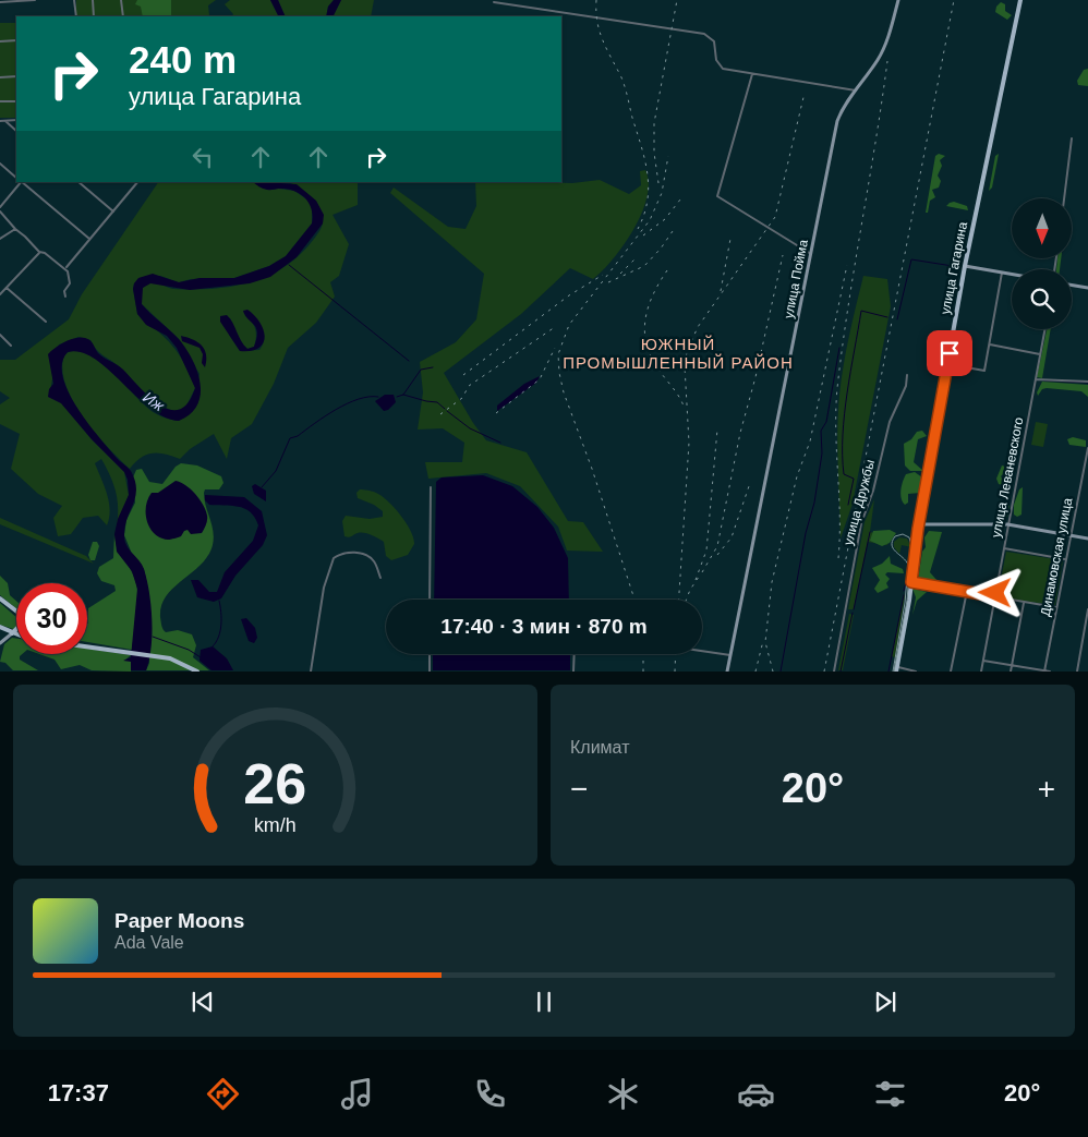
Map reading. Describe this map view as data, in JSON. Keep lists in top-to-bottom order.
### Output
{
  "streets": {
    "main road": ["улица Гагарина", "улица Пойма"],
    "street": ["улица Леваневского", "улица Дружбы", "Динамовская улица"]
  },
  "districts": ["ЮЖНЫЙ ПРОМЫШЛЕННЫЙ РАЙОН"],
  "water": ["Иж"],
  "north": "bottom",
  "page": {
    "turn": ["240 m", "улица Гагарина"],
    "limit": "30",
    "trip": "17:40 · 3 мин · 870 m",
    "tile": "Климат",
    "heat": ["−", "20°", "+"],
    "song": ["Paper Moons", "Ada Vale"],
    "tabs": ["17:37", "20°"],
    "gauge": ["26", "km/h"]
  }
}
